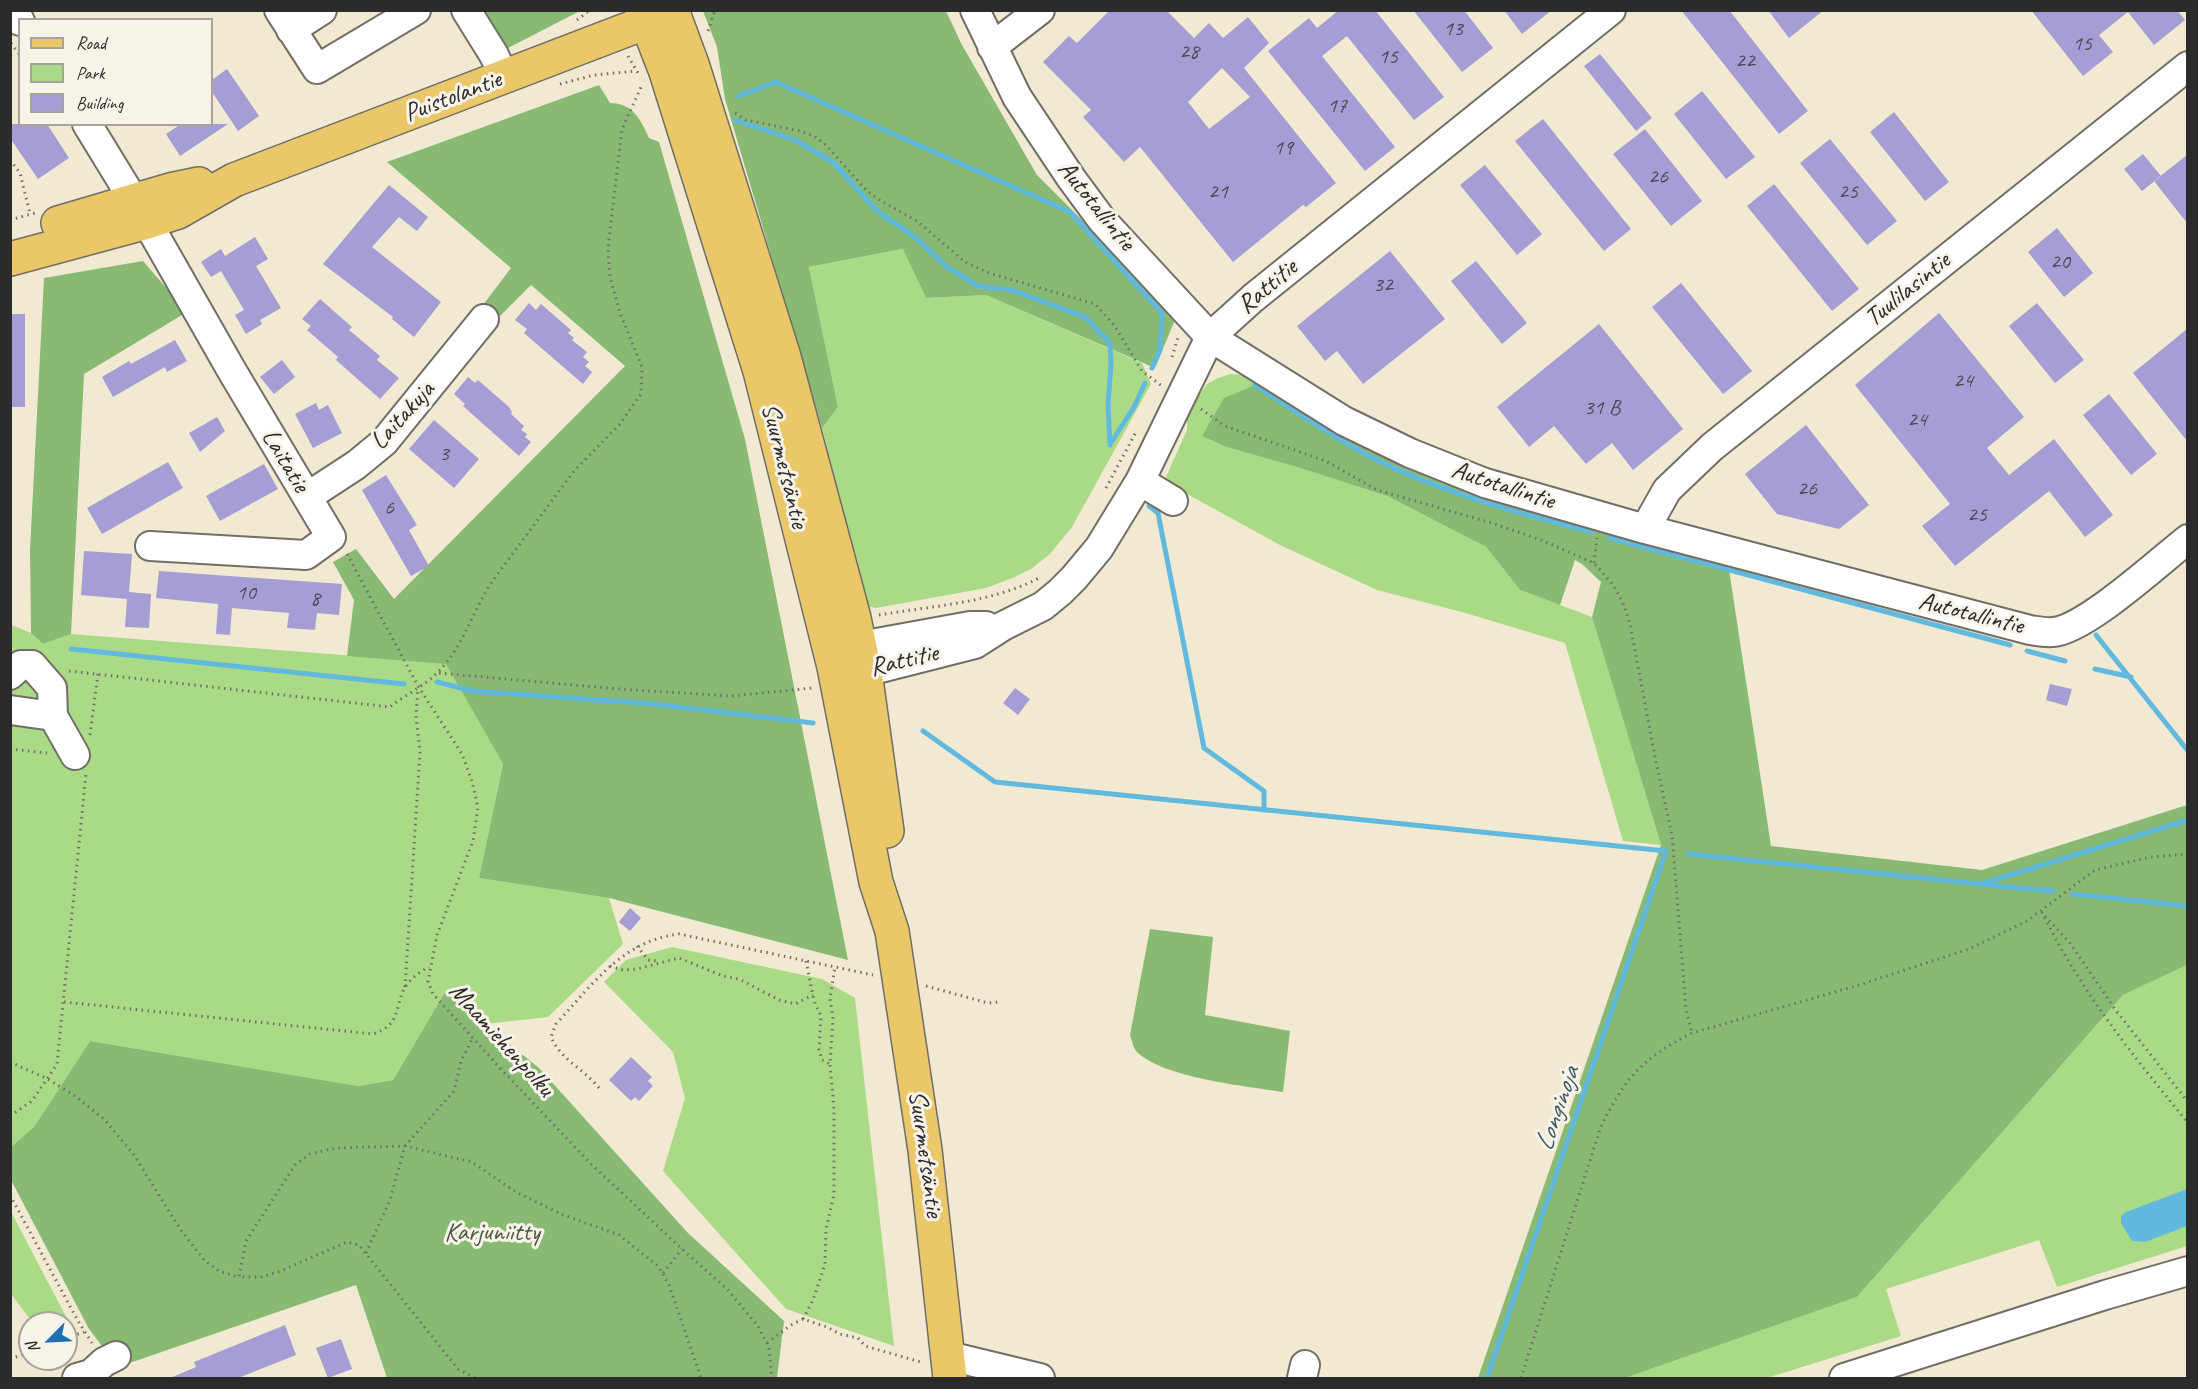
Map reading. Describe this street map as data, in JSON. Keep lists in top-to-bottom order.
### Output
{
  "streets": {
    "main road": ["Puistolantie", "Suurmetsäntie"],
    "street": [
      "Autotallintie",
      "Rattitie",
      "Tuulilasintie",
      "Laitakuja",
      "Laitatie"
    ],
    "path": ["Maamiehenpolku"]
  },
  "crossings": [
    ["Puistolantie", "Laitatie"],
    ["Puistolantie", "Suurmetsäntie"],
    ["Autotallintie", "Rattitie"],
    ["Autotallintie", "Tuulilasintie"],
    ["Rattitie", "Suurmetsäntie"],
    ["Laitakuja", "Laitatie"],
    ["Laitatie", "Maamiehenpolku"]
  ],
  "water": ["Longinoja"],
  "parks": ["Karjuniitty"],
  "house_numbers": [
    "13",
    "15",
    "28",
    "15",
    "22",
    "17",
    "19",
    "26",
    "21",
    "25",
    "20",
    "32",
    "24",
    "31 B",
    "24",
    "3",
    "26",
    "6",
    "25",
    "10",
    "8"
  ],
  "legend": ["Road", "Park", "Building"],
  "north": "bottom left"
}
